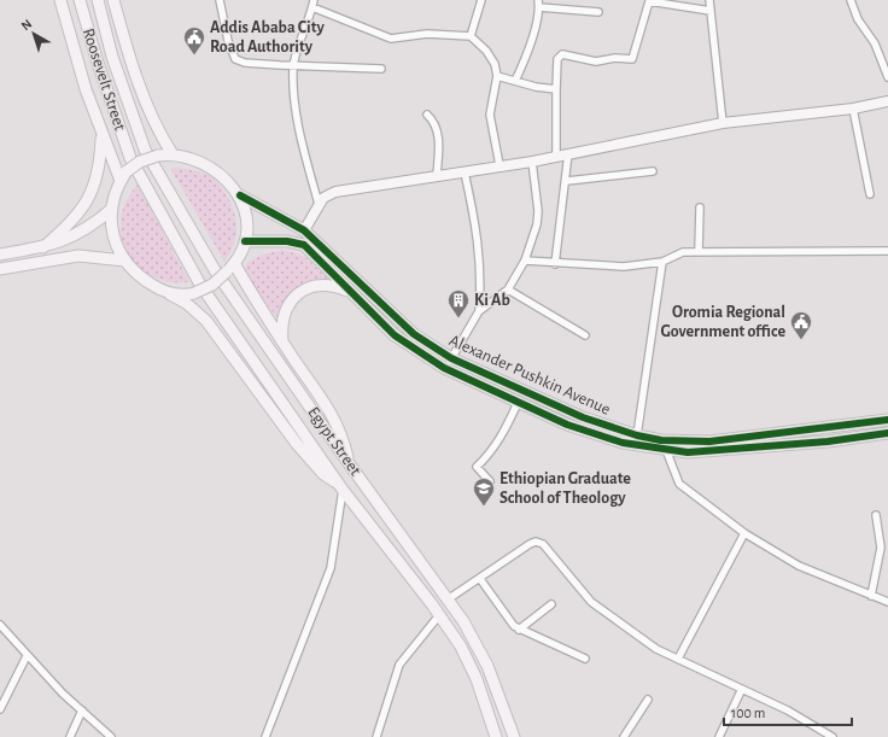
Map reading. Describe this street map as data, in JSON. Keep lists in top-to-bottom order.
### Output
{
  "streets": {
    "main road": ["Roosevelt Street", "Alexander Pushkin Avenue", "Egypt Street"]
  },
  "crossings": [
    ["Roosevelt Street", "Egypt Street"]
  ],
  "places": {
    "public building": ["Addis Ababa City Road Authority", "Oromia Regional Government office"],
    "building": ["Ki Ab"],
    "school or university": ["Ethiopian Graduate School of Theology"]
  },
  "scale_bar": "100 m",
  "north": "top left"
}
